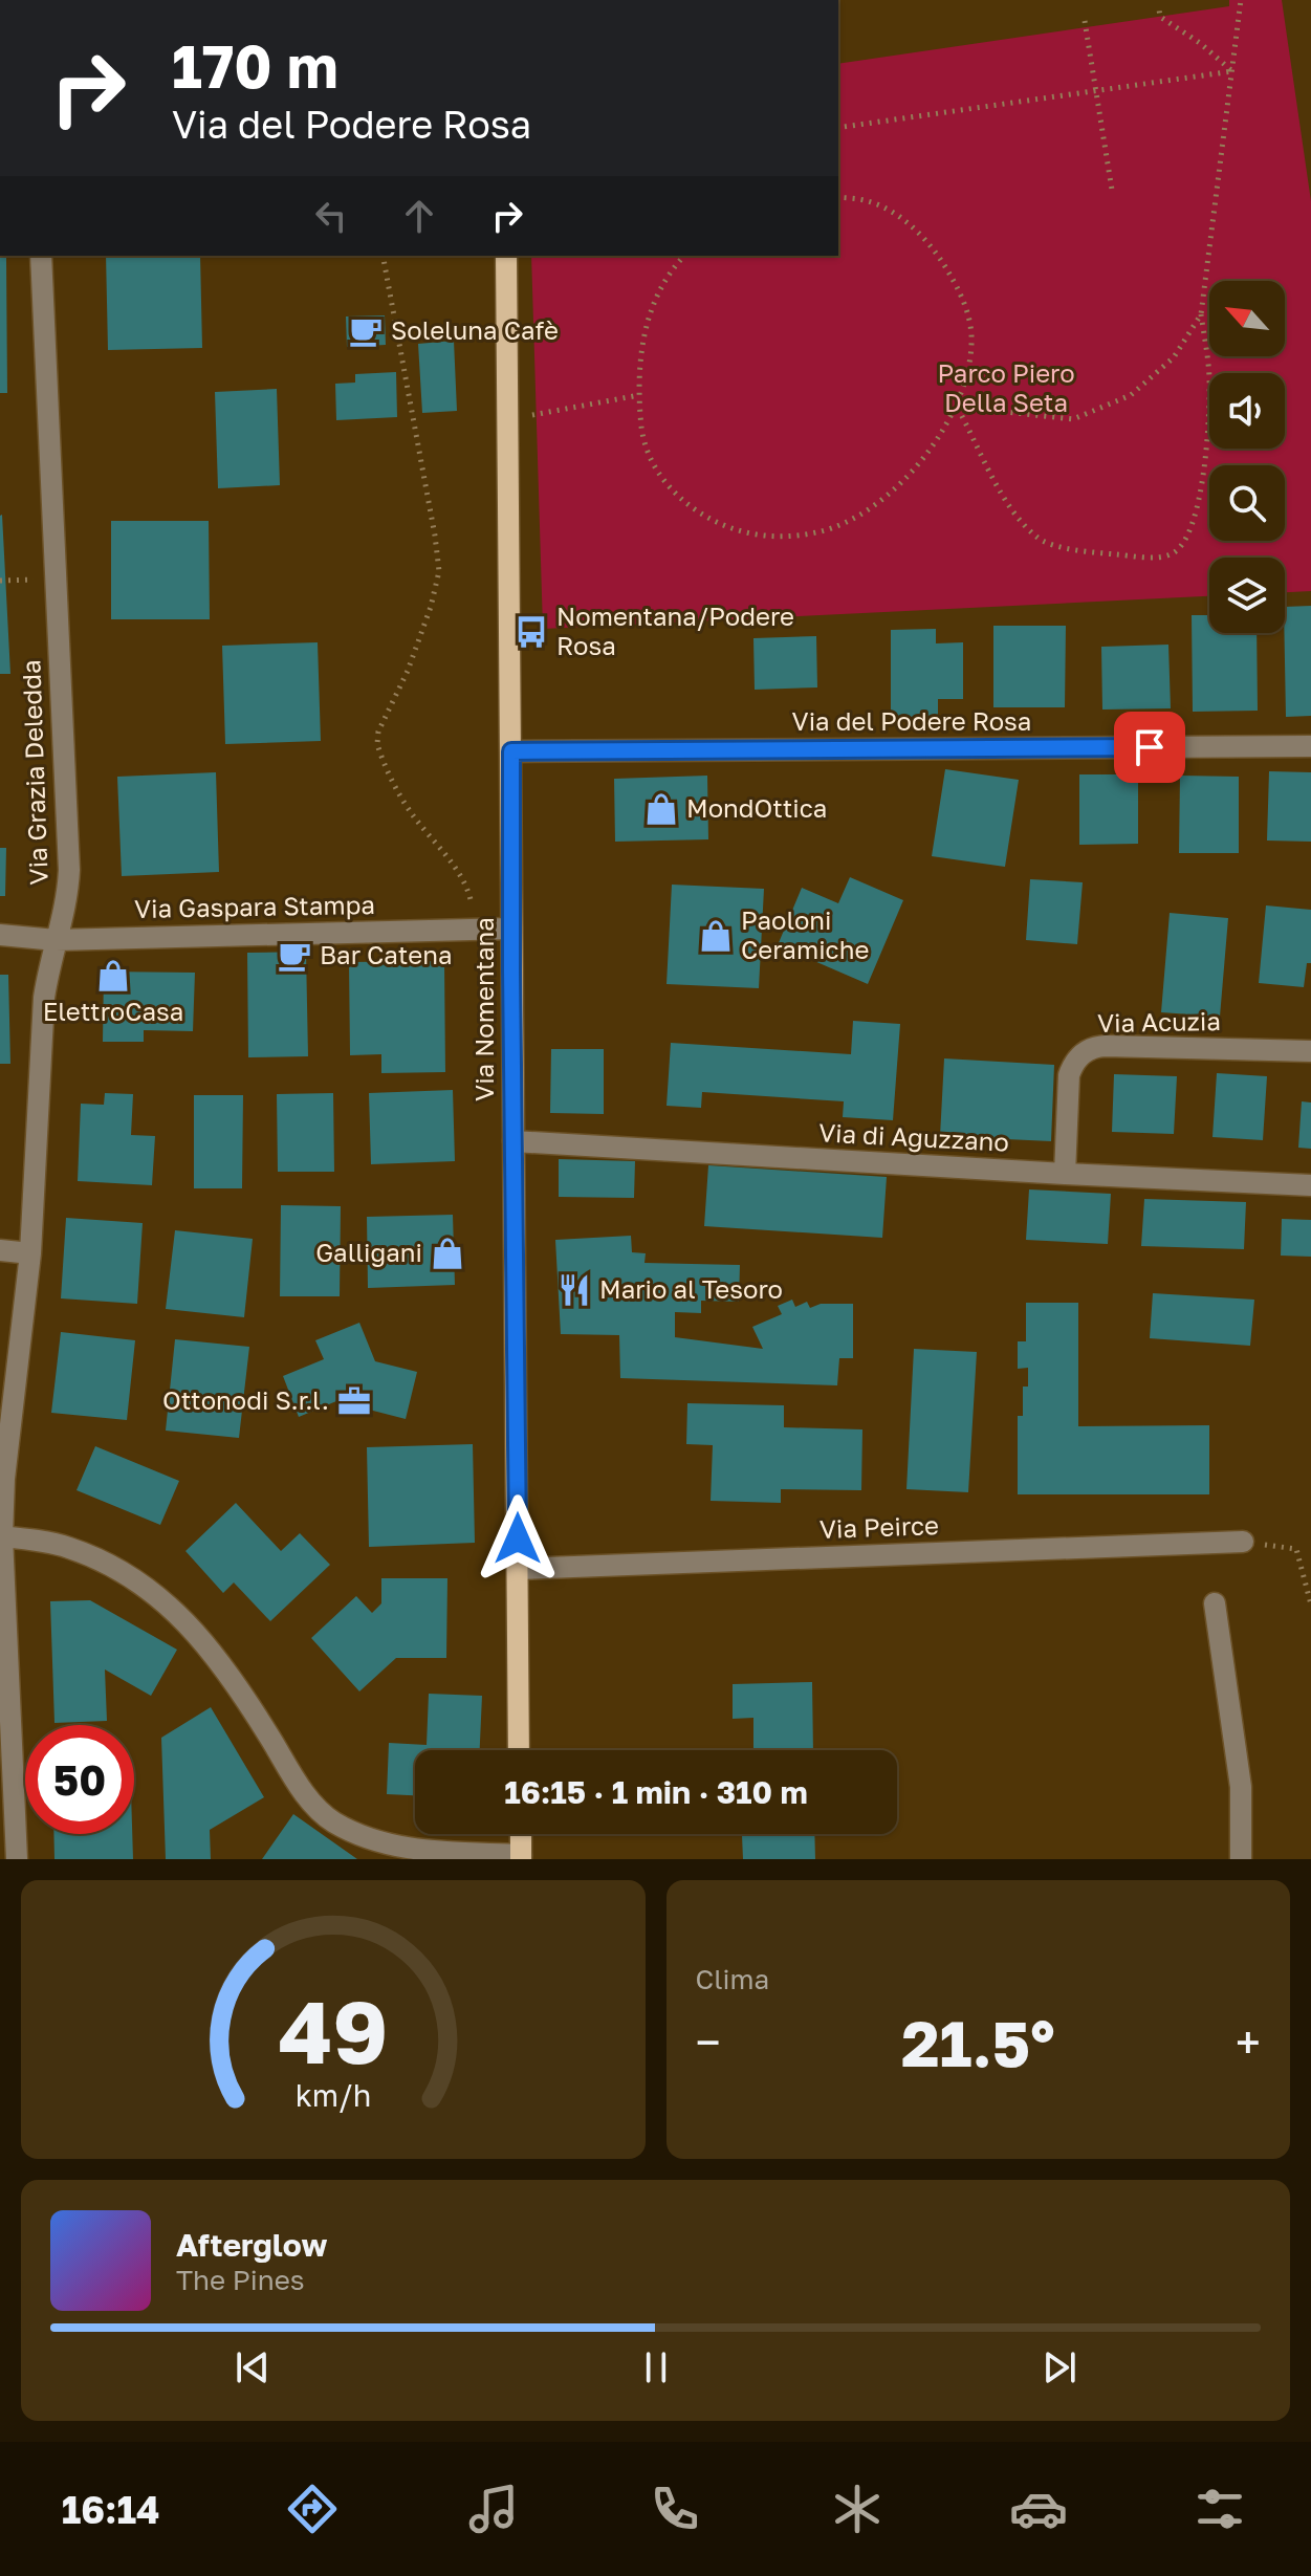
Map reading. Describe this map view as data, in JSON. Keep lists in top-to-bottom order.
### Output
{
  "streets": {
    "main road": ["Via Nomentana"],
    "street": [
      "Via del Podere Rosa",
      "Via Grazia Deledda",
      "Via Gaspara Stampa",
      "Via Acuzia",
      "Via di Aguzzano",
      "Via Peirce"
    ]
  },
  "crossings": [
    ["Via del Podere Rosa", "Via Nomentana"],
    ["Via Grazia Deledda", "Via Gaspara Stampa"],
    ["Via Gaspara Stampa", "Via Nomentana"],
    ["Via Nomentana", "Via di Aguzzano"],
    ["Via Nomentana", "Via Peirce"],
    ["Via Acuzia", "Via di Aguzzano"]
  ],
  "parks": ["Parco Piero Della Seta"],
  "places": {
    "cafe": ["Soleluna Cafè", "Bar Catena"],
    "bus stop": ["Nomentana/Podere Rosa"],
    "shop": [
      "MondOttica",
      "Paoloni Ceramiche",
      "ElettroCasa",
      "Galligani"
    ],
    "restaurant": ["Mario al Tesoro"],
    "office": ["Ottonodi S.r.l."]
  },
  "north": "top left",
  "page": {
    "turn": ["170 m", "Via del Podere Rosa"],
    "limit": "50",
    "trip": "16:15 · 1 min · 310 m",
    "tile": "Clima",
    "heat": ["−", "21.5°", "+"],
    "song": ["Afterglow", "The Pines"],
    "tabs": "16:14",
    "gauge": ["49", "km/h"]
  }
}
